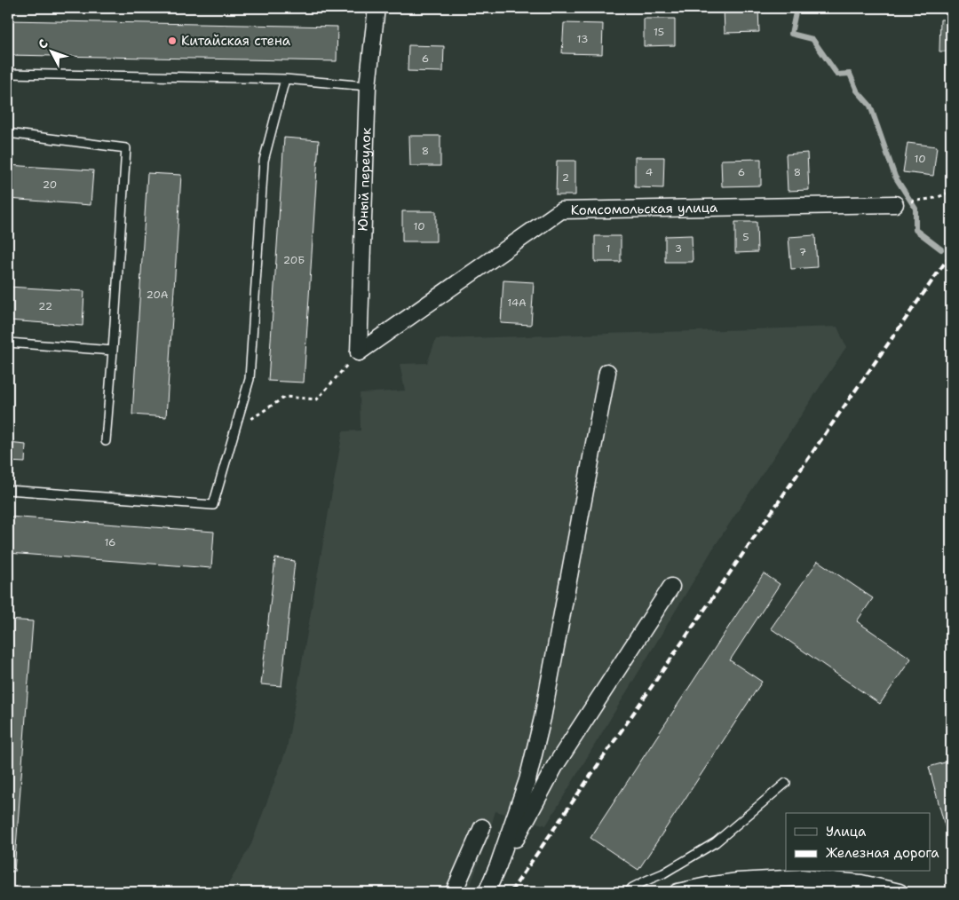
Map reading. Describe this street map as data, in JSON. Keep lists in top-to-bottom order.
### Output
{
  "streets": {
    "street": ["Юный переулок", "Комсомольская улица"]
  },
  "crossings": [
    ["Юный переулок", "Комсомольская улица"]
  ],
  "places": ["Китайская стена"],
  "house_numbers": [
    "15",
    "13",
    "6",
    "8",
    "10",
    "4",
    "6",
    "8",
    "2",
    "20",
    "10",
    "5",
    "1",
    "3",
    "7",
    "20Б",
    "20А",
    "14А",
    "22",
    "16"
  ],
  "legend": ["Улица", "Железная дорога"],
  "north": "top left"
}
